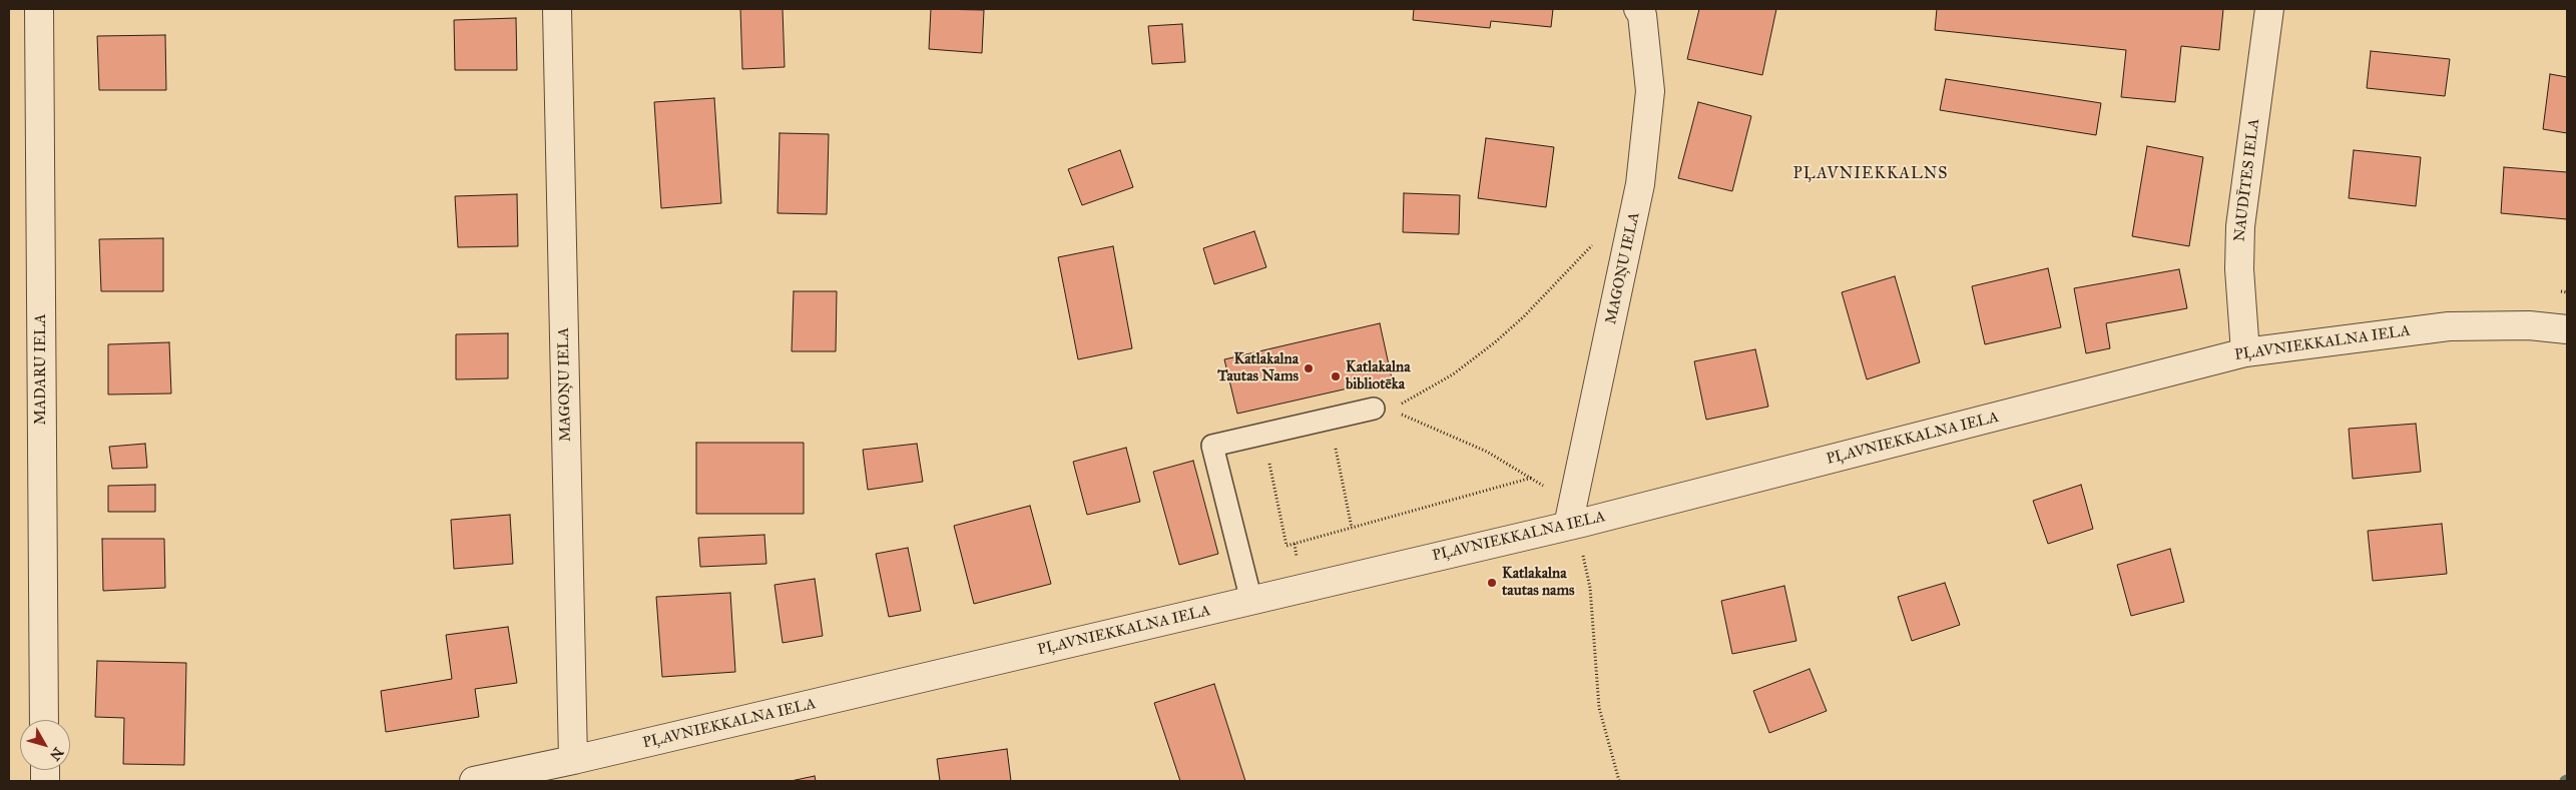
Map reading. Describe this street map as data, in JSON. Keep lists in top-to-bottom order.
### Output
{
  "streets": {
    "street": [
      "NAUDĪTES IELA",
      "MAGOŅU IELA",
      "PĻAVNIEKKALNA IELA",
      "MADARU IELA"
    ]
  },
  "crossings": [
    ["NAUDĪTES IELA", "PĻAVNIEKKALNA IELA"],
    ["MAGOŅU IELA", "PĻAVNIEKKALNA IELA"]
  ],
  "districts": ["PĻAVNIEKKALNS"],
  "places": ["Katlakalna Tautas Nams", "Katlakalna bibliotēka", "Katlakalna tautas nams"],
  "north": "bottom right"
}
